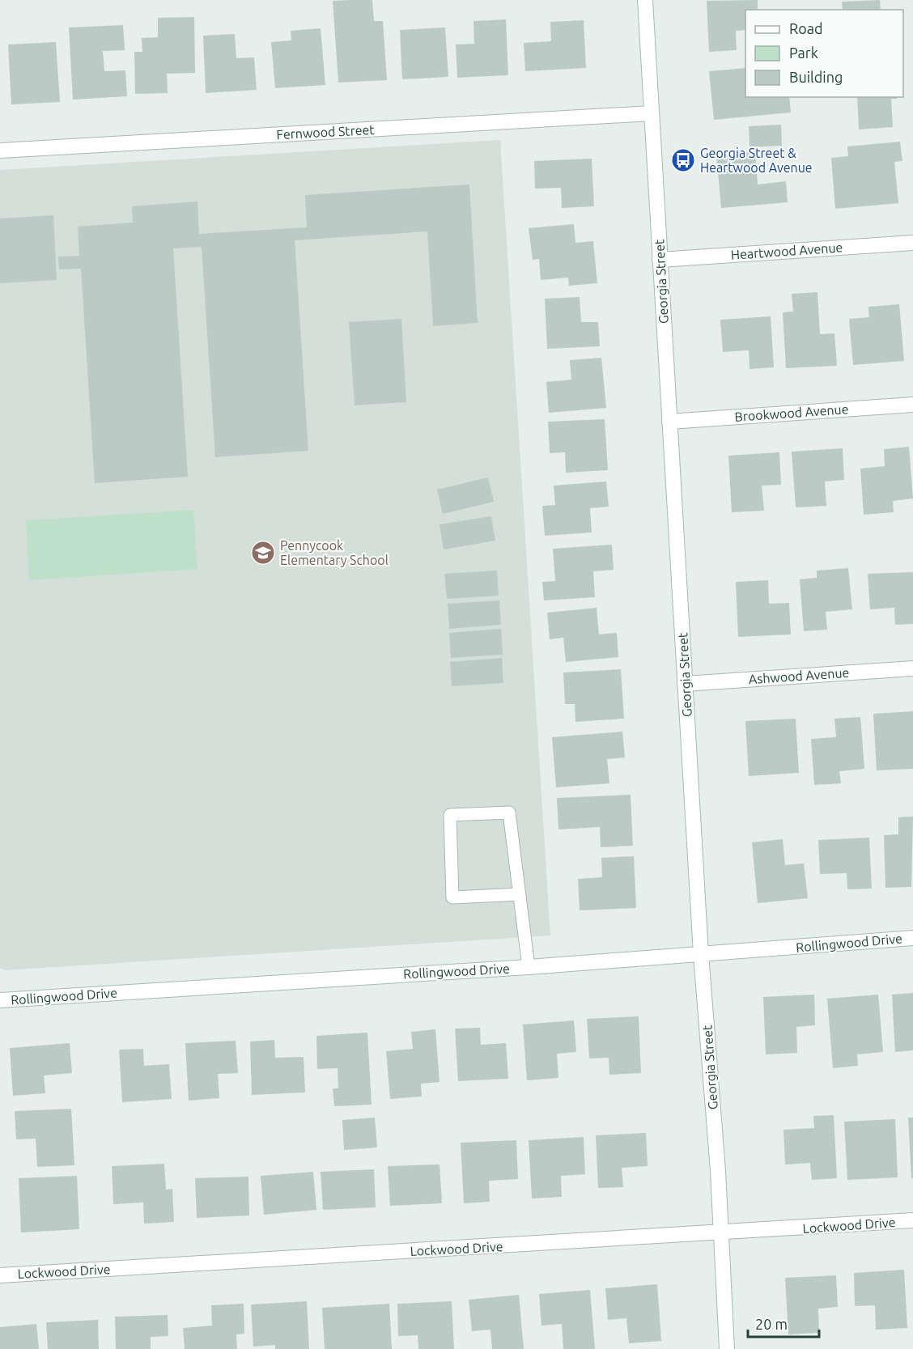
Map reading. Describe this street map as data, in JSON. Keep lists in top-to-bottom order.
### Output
{
  "streets": {
    "street": [
      "Fernwood Street",
      "Heartwood Avenue",
      "Georgia Street",
      "Brookwood Avenue",
      "Ashwood Avenue",
      "Rollingwood Drive",
      "Lockwood Drive"
    ]
  },
  "crossings": [
    ["Fernwood Street", "Georgia Street"],
    ["Heartwood Avenue", "Georgia Street"],
    ["Georgia Street", "Brookwood Avenue"],
    ["Georgia Street", "Ashwood Avenue"],
    ["Georgia Street", "Rollingwood Drive"],
    ["Georgia Street", "Lockwood Drive"]
  ],
  "places": {
    "bus stop": ["Georgia Street & Heartwood Avenue"],
    "school or university": ["Pennycook Elementary School"]
  },
  "legend": ["Road", "Park", "Building"],
  "scale_bar": "20 m"
}
